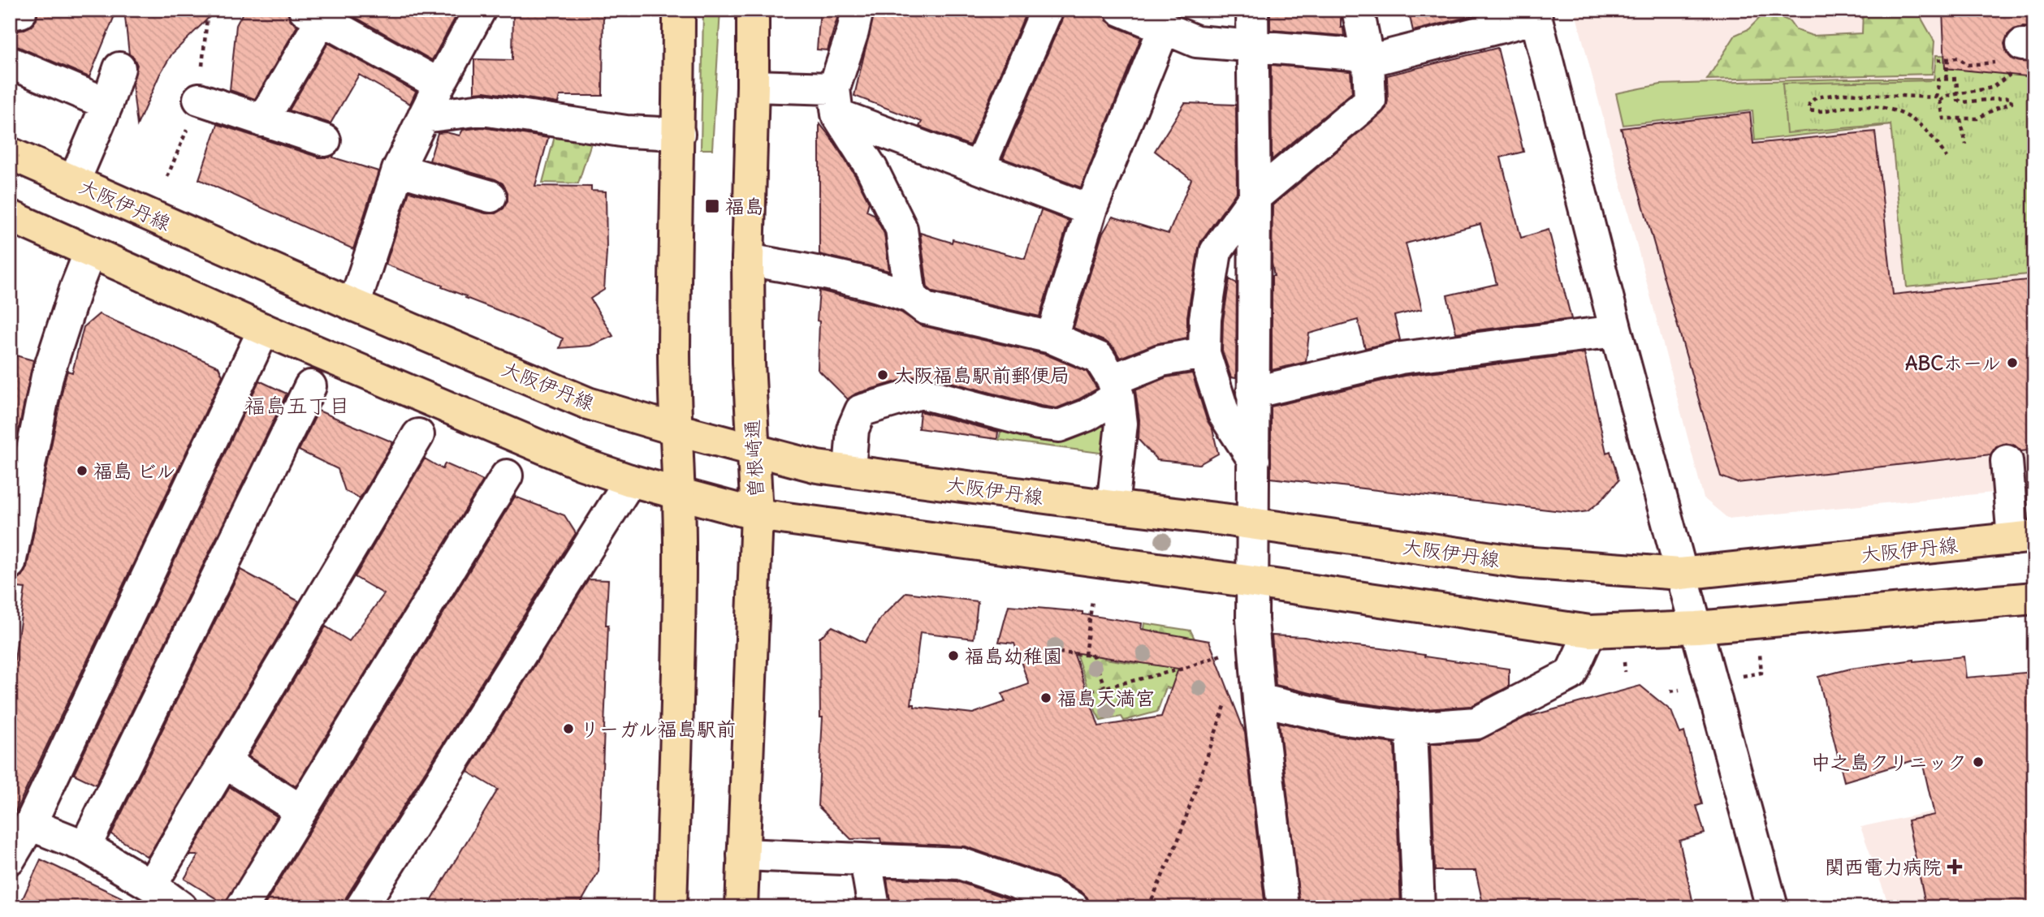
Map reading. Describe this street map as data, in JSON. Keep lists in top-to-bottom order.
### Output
{
  "streets": {
    "main road": ["大阪伊丹線", "曽根崎通"]
  },
  "crossings": [
    ["大阪伊丹線", "曽根崎通"]
  ],
  "districts": ["福島五丁目"],
  "places": {
    "transit": ["福島"],
    "other": [
      "ABCホール",
      "大阪福島駅前郵便局",
      "福島 ビル",
      "福島幼稚園",
      "福島天満宮",
      "リーガル福島駅前",
      "中之島クリニック"
    ],
    "health": ["関西電力病院"]
  }
}
